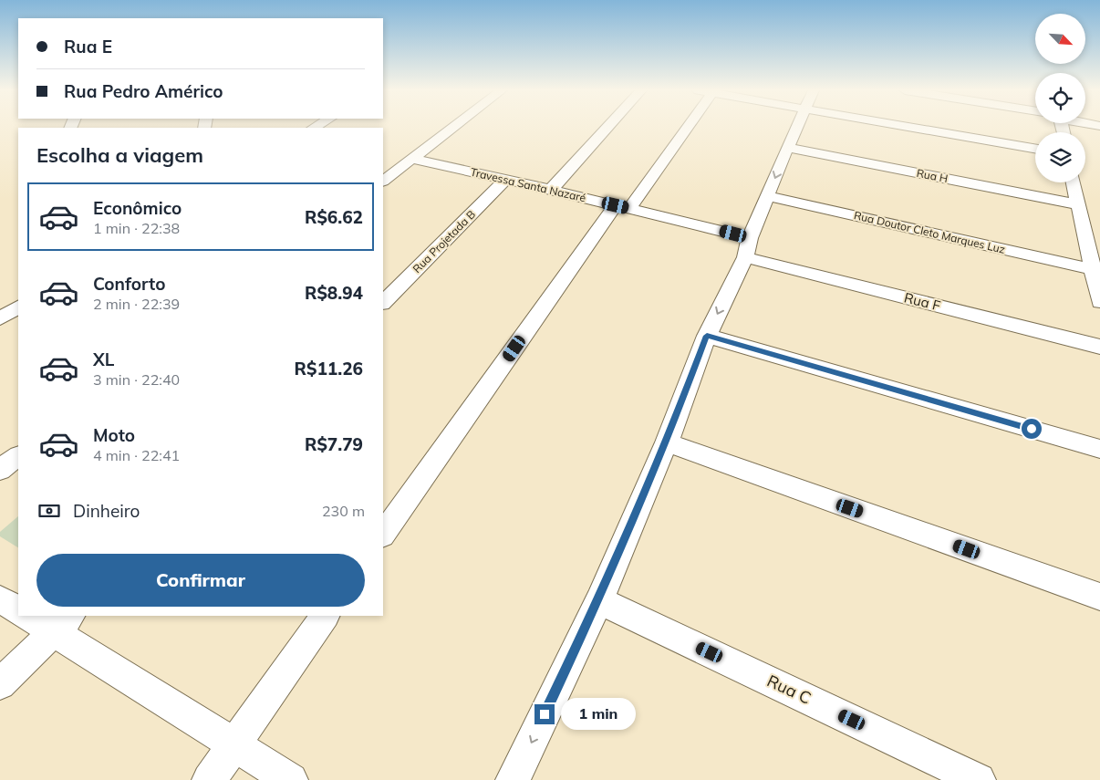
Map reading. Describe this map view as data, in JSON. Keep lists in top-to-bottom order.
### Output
{
  "streets": {
    "street": [
      "Rua H",
      "Travessa Santa Nazaré",
      "Rua Doutor Cleto Marques Luz",
      "Rua Projetada B",
      "Rua F",
      "Rua C"
    ]
  },
  "crossings": [
    ["Travessa Santa Nazaré", "Rua Projetada B"],
    ["Travessa Santa Nazaré", "Rua F"]
  ],
  "north": "bottom right",
  "page": {
    "banner": ["Rua E", "Rua Pedro Américo"],
    "heading": "Escolha a viagem",
    "list": [
      {
        "name": "Econômico",
        "note": "1 min · 22:38",
        "value": "R$6.62"
      },
      {
        "name": "Conforto",
        "note": "2 min · 22:39",
        "value": "R$8.94"
      },
      {
        "name": "XL",
        "note": "3 min · 22:40",
        "value": "R$11.26"
      },
      {
        "name": "Moto",
        "note": "4 min · 22:41",
        "value": "R$7.79"
      }
    ],
    "pay": ["Dinheiro", "230 m"],
    "buttons": "Confirmar",
    "bubble": "1 min"
  }
}
